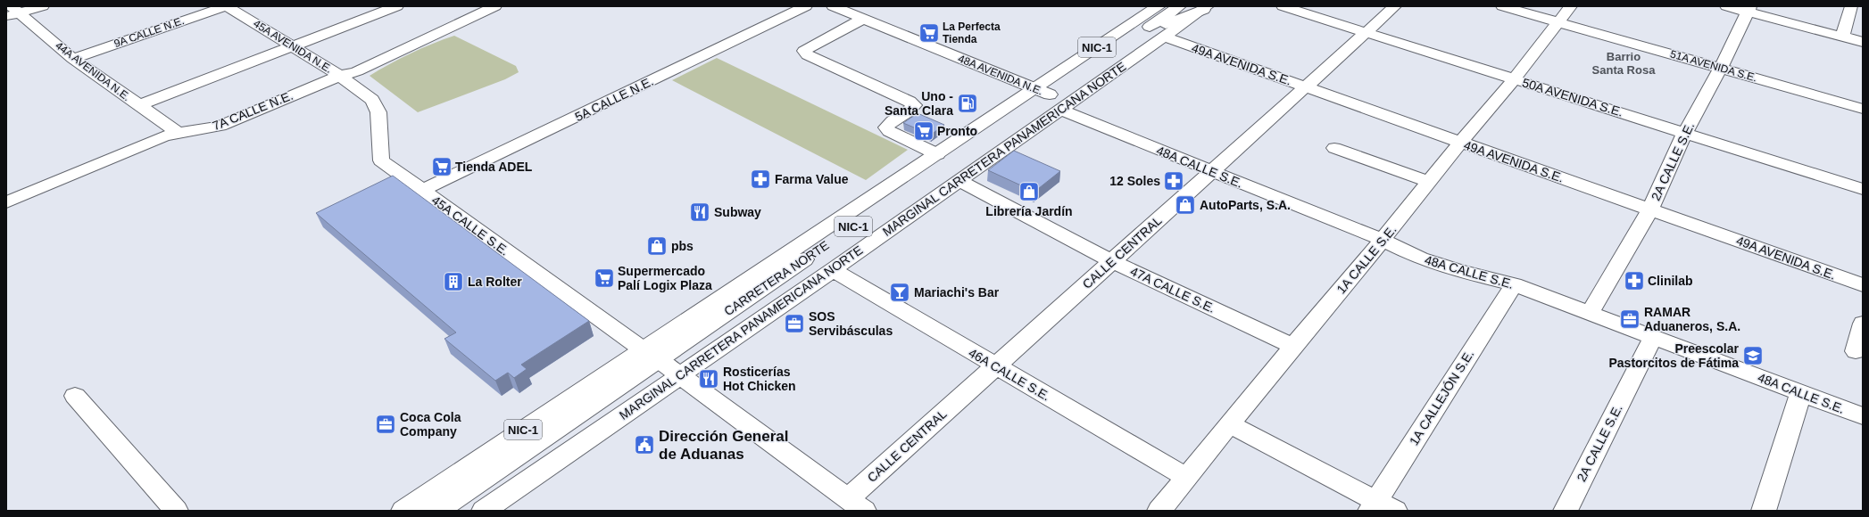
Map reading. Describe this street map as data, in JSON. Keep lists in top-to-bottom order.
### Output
{
  "streets": {
    "highway": ["NIC-1", "CARRETERA NORTE"],
    "street": [
      "9A CALLE N.E.",
      "45A AVENIDA N.E.",
      "49A AVENIDA S.E.",
      "51A AVENIDA S.E.",
      "44A AVENIDA N.E.",
      "48A AVENIDA N.E.",
      "50A AVENIDA S.E.",
      "5A CALLE N.E.",
      "7A CALLE N.E.",
      "MARGINAL CARRETERA PANAMERICANA NORTE",
      "2A CALLE S.E.",
      "48A CALLE S.E.",
      "45A CALLE S.E.",
      "CALLE CENTRAL",
      "1A CALLE S.E.",
      "47A CALLE S.E.",
      "46A CALLE S.E.",
      "1A CALLEJÓN S.E."
    ]
  },
  "crossings": [
    ["9A CALLE N.E.", "45A AVENIDA N.E."],
    ["9A CALLE N.E.", "44A AVENIDA N.E."],
    ["45A AVENIDA N.E.", "7A CALLE N.E."],
    ["45A AVENIDA N.E.", "45A CALLE S.E."],
    ["NIC-1", "45A CALLE S.E."],
    ["NIC-1", "CARRETERA NORTE"],
    ["49A AVENIDA S.E.", "MARGINAL CARRETERA PANAMERICANA NORTE"],
    ["49A AVENIDA S.E.", "2A CALLE S.E."],
    ["49A AVENIDA S.E.", "CALLE CENTRAL"],
    ["49A AVENIDA S.E.", "1A CALLE S.E."],
    ["51A AVENIDA S.E.", "2A CALLE S.E."],
    ["51A AVENIDA S.E.", "1A CALLE S.E."],
    ["44A AVENIDA N.E.", "7A CALLE N.E."],
    ["48A AVENIDA N.E.", "CARRETERA NORTE"],
    ["50A AVENIDA S.E.", "2A CALLE S.E."],
    ["50A AVENIDA S.E.", "CALLE CENTRAL"],
    ["50A AVENIDA S.E.", "1A CALLE S.E."],
    ["5A CALLE N.E.", "45A CALLE S.E."],
    ["7A CALLE N.E.", "45A CALLE S.E."],
    ["MARGINAL CARRETERA PANAMERICANA NORTE", "48A CALLE S.E."],
    ["MARGINAL CARRETERA PANAMERICANA NORTE", "45A CALLE S.E."],
    ["MARGINAL CARRETERA PANAMERICANA NORTE", "47A CALLE S.E."],
    ["MARGINAL CARRETERA PANAMERICANA NORTE", "46A CALLE S.E."],
    ["2A CALLE S.E.", "48A CALLE S.E."],
    ["48A CALLE S.E.", "CALLE CENTRAL"],
    ["48A CALLE S.E.", "1A CALLE S.E."],
    ["48A CALLE S.E.", "1A CALLEJÓN S.E."],
    ["45A CALLE S.E.", "CALLE CENTRAL"],
    ["45A CALLE S.E.", "CARRETERA NORTE"],
    ["CALLE CENTRAL", "47A CALLE S.E."],
    ["CALLE CENTRAL", "46A CALLE S.E."],
    ["1A CALLE S.E.", "47A CALLE S.E."],
    ["1A CALLE S.E.", "46A CALLE S.E."]
  ],
  "districts": ["Barrio Santa Rosa"],
  "places": {
    "supermarket": [
      "La Perfecta Tienda",
      "Pronto",
      "Tienda ADEL",
      "Supermercado Palí Logix Plaza"
    ],
    "fuel station": ["Uno - Santa Clara"],
    "pharmacy": ["Farma Value", "12 Soles", "Clinilab"],
    "shop": ["Librería Jardín", "AutoParts, S.A.", "pbs"],
    "restaurant": ["Subway", "Rosticerías Hot Chicken"],
    "building": ["La Rolter"],
    "bar": ["Mariachi's Bar"],
    "office": ["RAMAR Aduaneros, S.A.", "SOS Servibásculas", "Coca Cola Company"],
    "school or university": ["Preescolar Pastorcitos de Fátima"],
    "public building": ["Dirección General de Aduanas"]
  }
}
